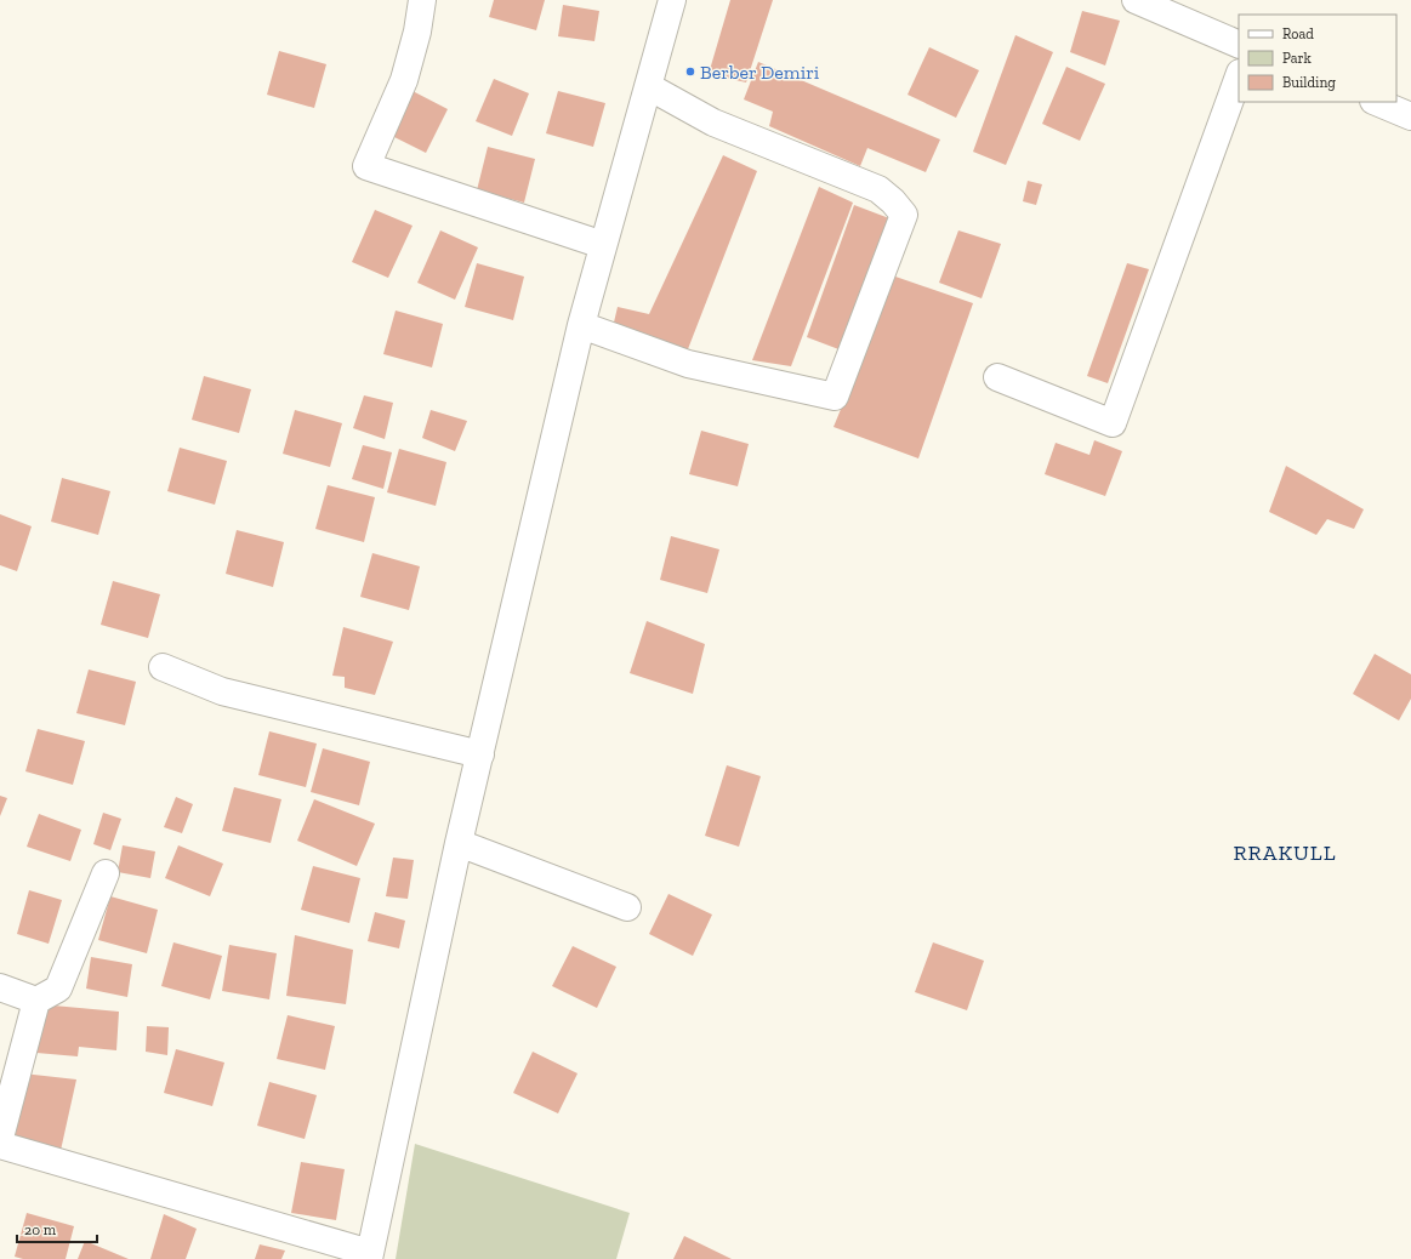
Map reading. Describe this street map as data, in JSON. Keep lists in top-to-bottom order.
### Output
{
  "districts": ["RRAKULL"],
  "places": ["Berber Demiri"],
  "legend": ["Road", "Park", "Building"],
  "scale_bar": "20 m"
}
